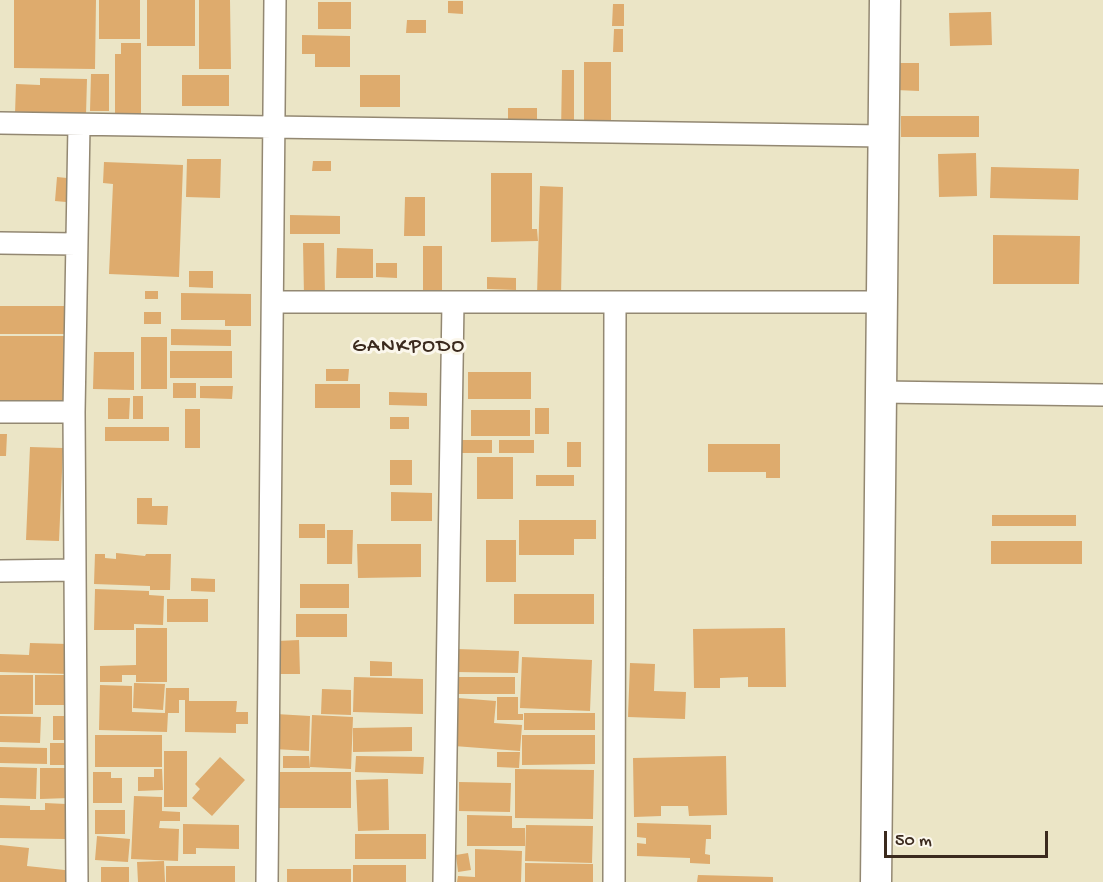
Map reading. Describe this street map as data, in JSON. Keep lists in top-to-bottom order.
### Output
{
  "districts": ["GANKPODO"],
  "scale_bar": "50 m"
}
